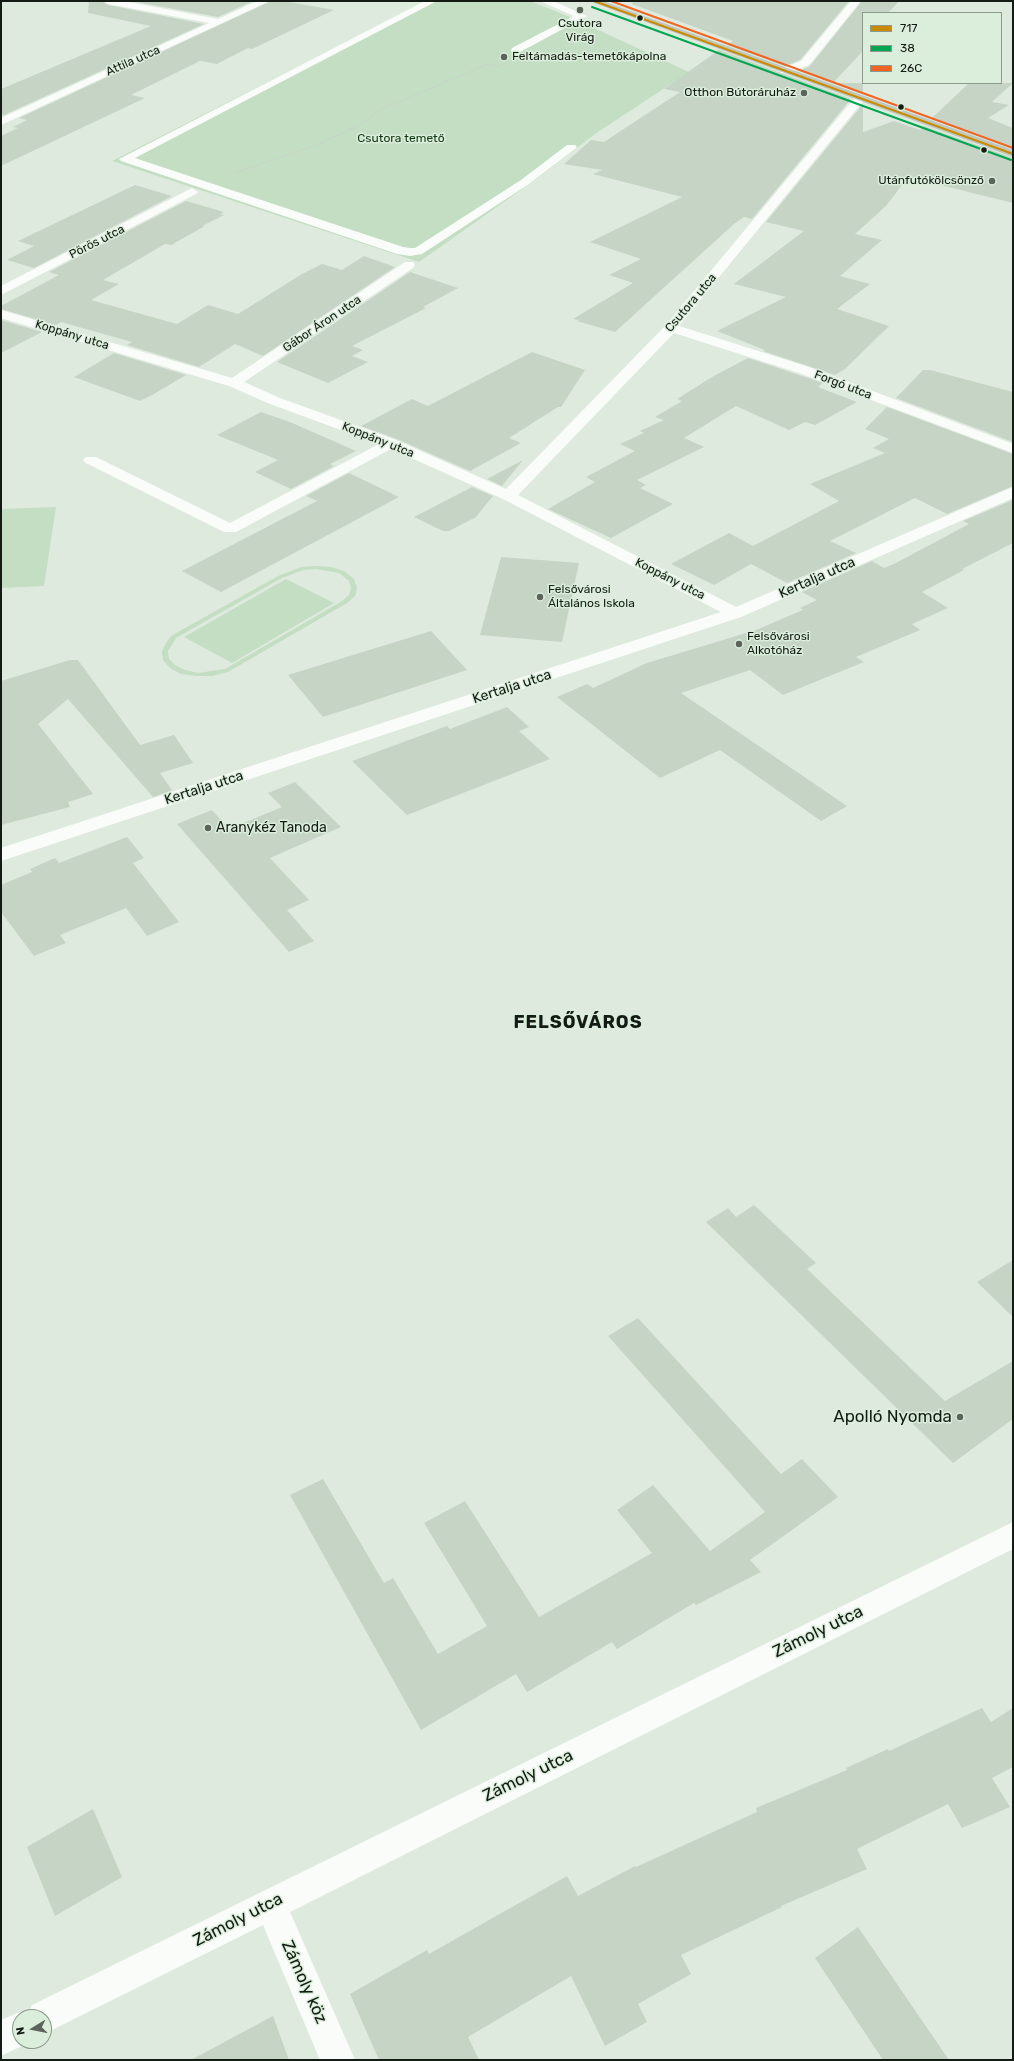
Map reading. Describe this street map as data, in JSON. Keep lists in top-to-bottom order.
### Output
{
  "streets": {
    "street": [
      "Attila utca",
      "Pörös utca",
      "Csutora utca",
      "Gábor Áron utca",
      "Koppány utca",
      "Forgó utca",
      "Kertalja utca",
      "Zámoly utca",
      "Zámoly köz"
    ]
  },
  "crossings": [
    ["Csutora utca", "Koppány utca"],
    ["Csutora utca", "Forgó utca"],
    ["Gábor Áron utca", "Koppány utca"],
    ["Koppány utca", "Kertalja utca"],
    ["Zámoly utca", "Zámoly köz"]
  ],
  "districts": ["FELSŐVÁROS"],
  "parks": ["Csutora temető"],
  "places": [
    "Csutora Virág",
    "Feltámadás-temetőkápolna",
    "Otthon Bútoráruház",
    "Utánfutókölcsönző",
    "Felsővárosi Általános Iskola",
    "Felsővárosi Alkotóház",
    "Aranykéz Tanoda",
    "Apolló Nyomda"
  ],
  "lines": ["transit line 717", "transit line 26C", "transit line 38"],
  "legend": ["717", "38", "26C"],
  "north": "left"
}
